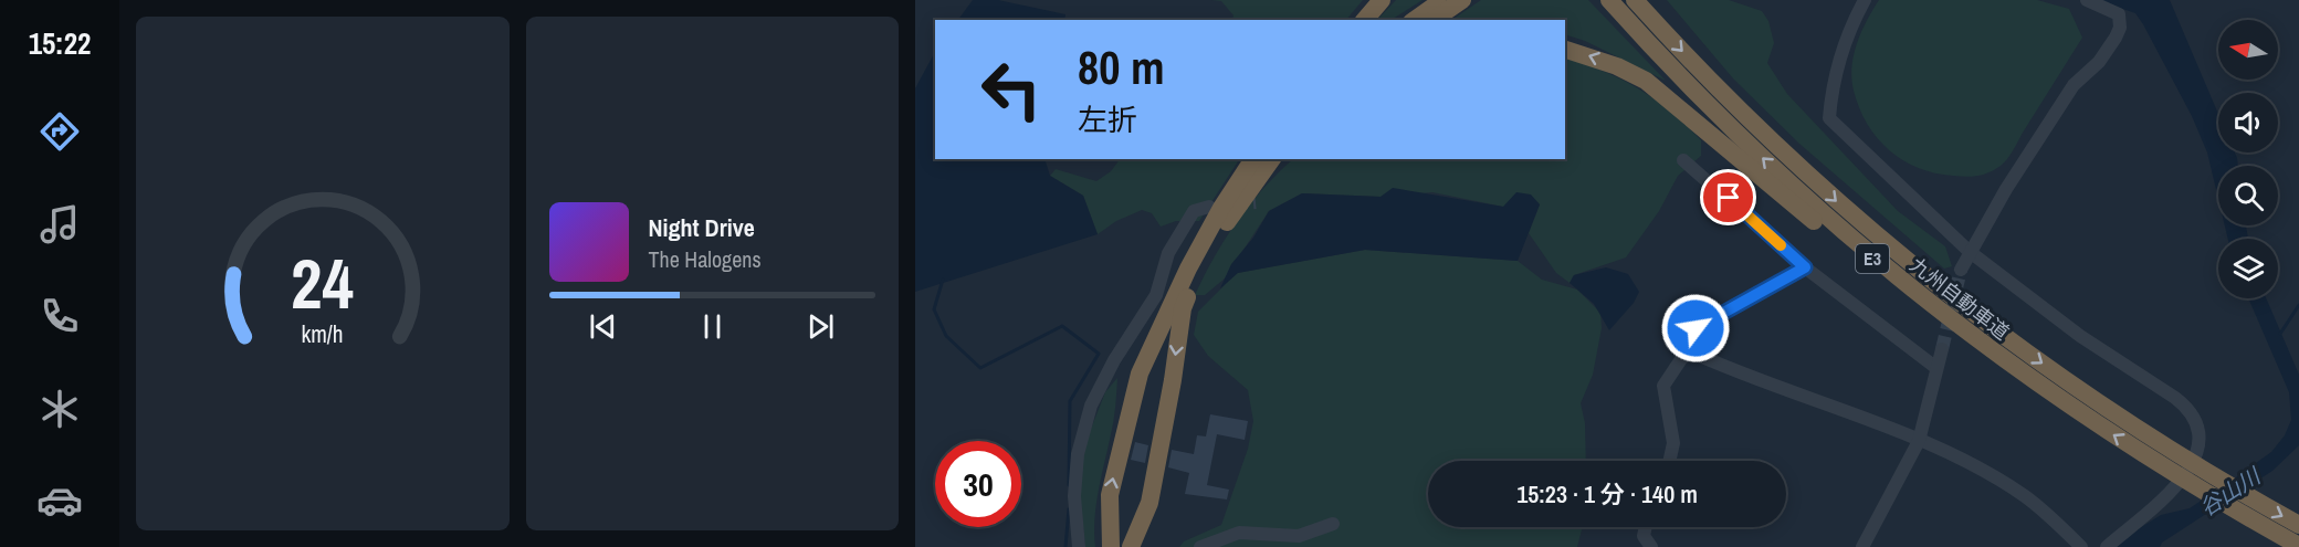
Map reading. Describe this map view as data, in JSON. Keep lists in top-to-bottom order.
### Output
{
  "streets": {
    "highway": ["E3", "九州自動車道"]
  },
  "water": ["谷山川"],
  "north": "left",
  "page": {
    "tabs": "15:22",
    "turn": ["80 m", "左折"],
    "song": ["Night Drive", "The Halogens"],
    "limit": "30",
    "trip": "15:23 · 1 分 · 140 m",
    "gauge": ["24", "km/h"]
  }
}
